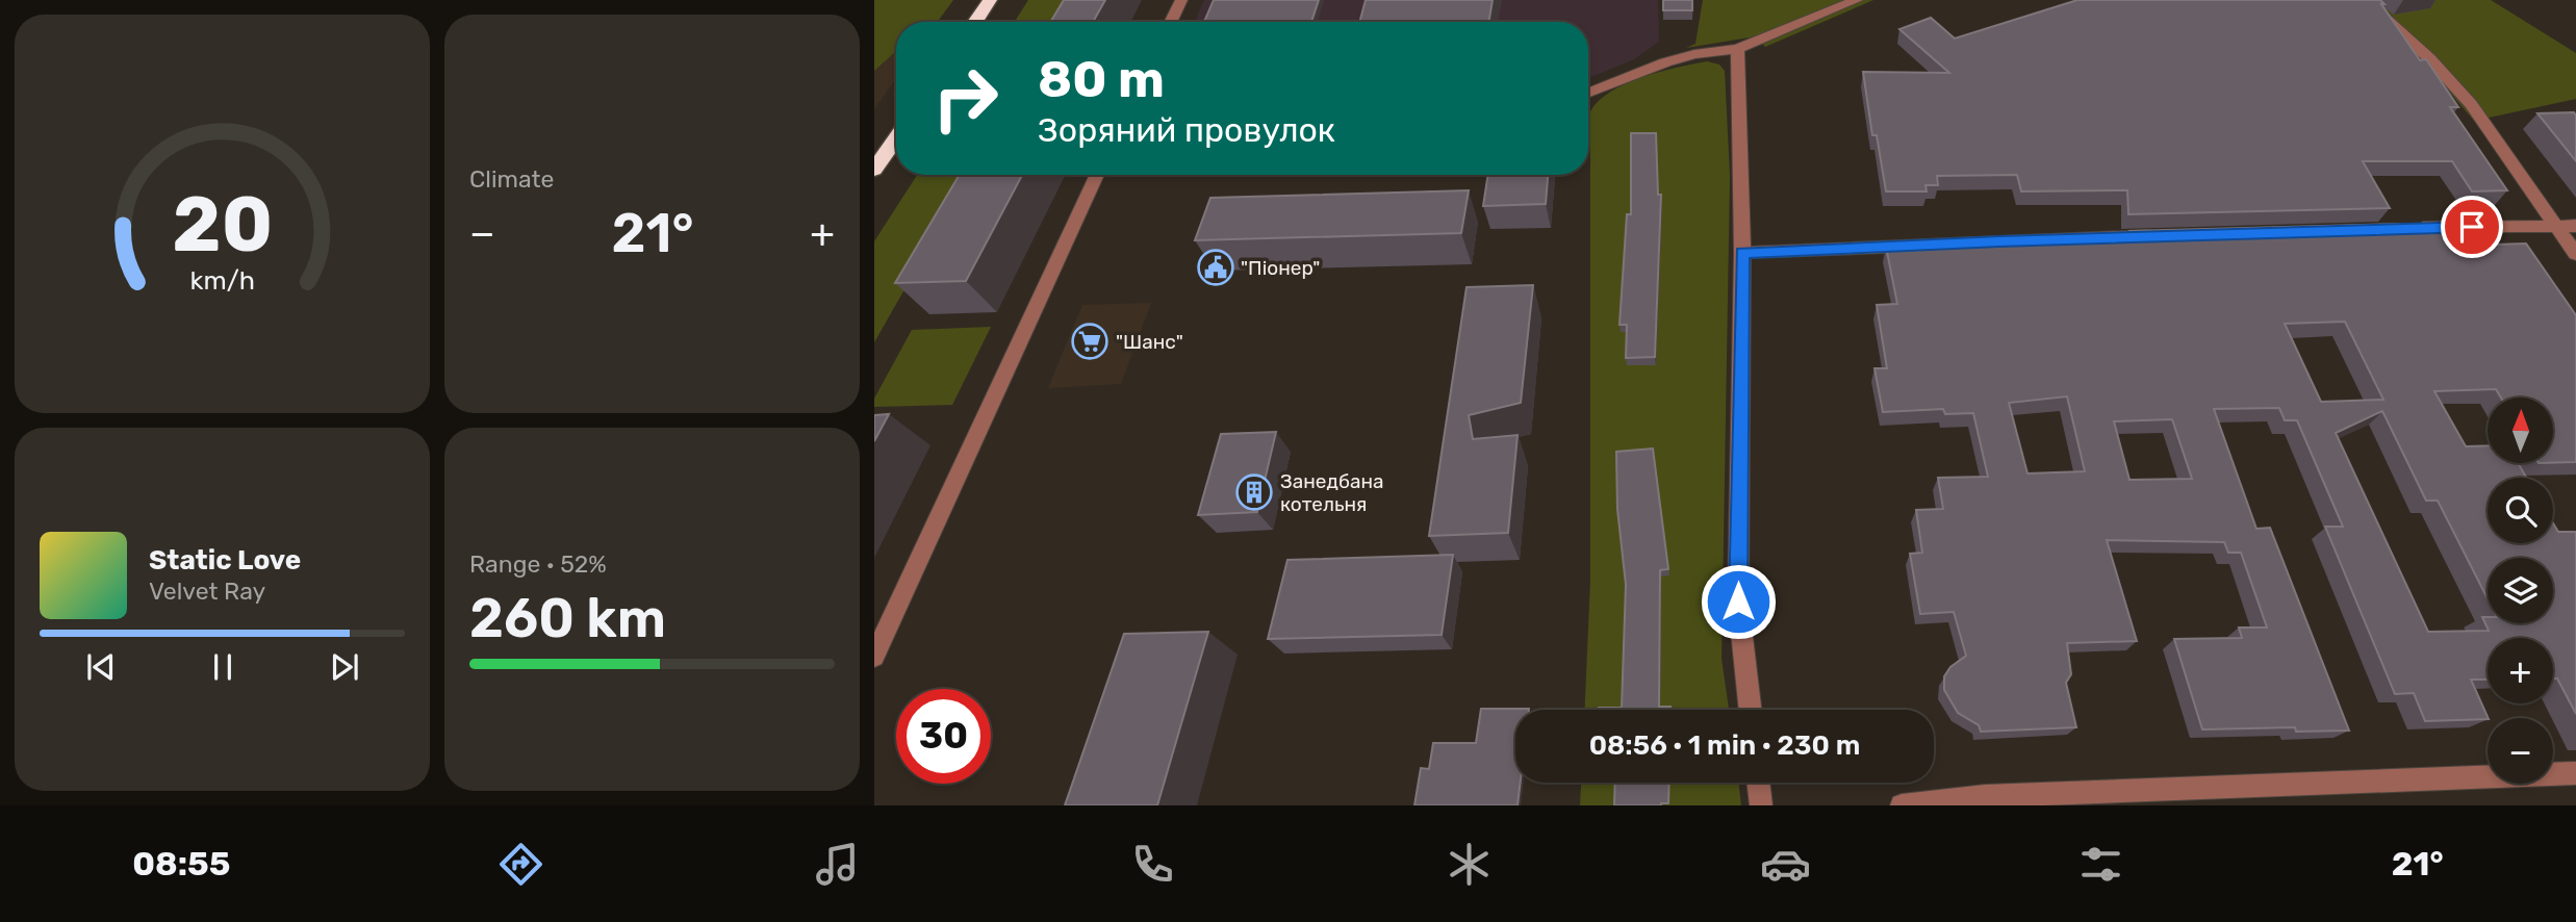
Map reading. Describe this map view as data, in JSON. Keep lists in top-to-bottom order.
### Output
{
  "places": {
    "public building": ["\"Піонер\""],
    "supermarket": ["\"Шанс\""],
    "building": ["Занедбана котельня"]
  },
  "north": "top",
  "page": {
    "tile": [
      "Climate",
      ["Range · 52%", "260 km"]
    ],
    "turn": ["80 m", "Зоряний провулок"],
    "heat": ["−", "21°", "+"],
    "map_buttons": ["+", "−"],
    "song": ["Static Love", "Velvet Ray"],
    "limit": "30",
    "trip": "08:56 · 1 min · 230 m",
    "tabs": ["08:55", "21°"],
    "gauge": ["20", "km/h"]
  }
}
